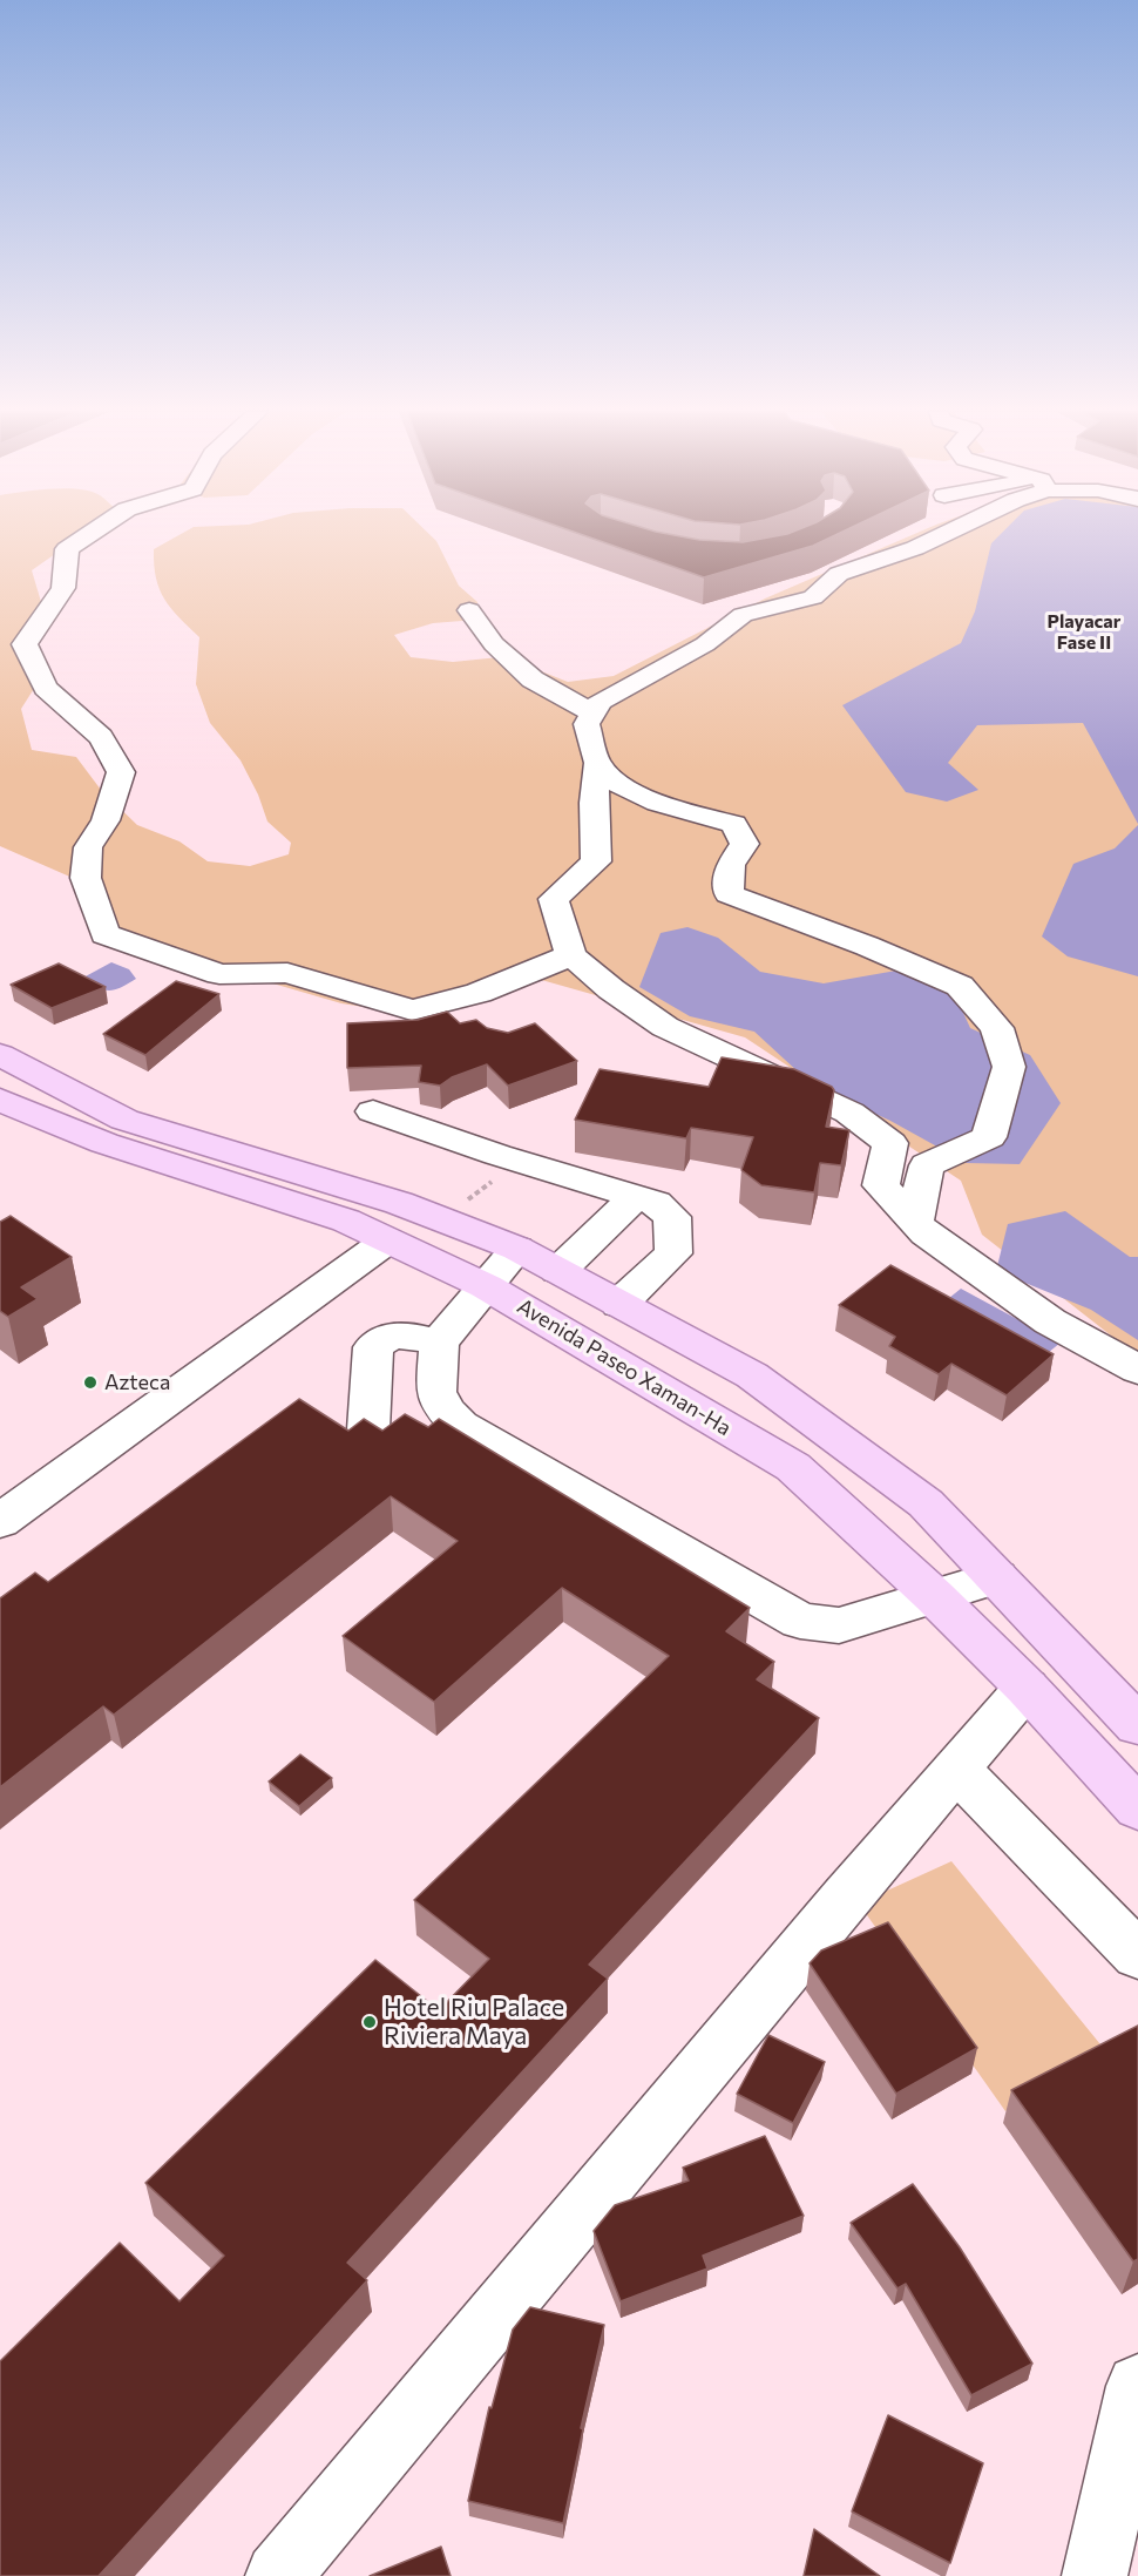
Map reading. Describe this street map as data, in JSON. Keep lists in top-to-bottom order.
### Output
{
  "streets": {
    "main road": ["Avenida Paseo Xaman-Ha"]
  },
  "districts": ["Playacar Fase II"],
  "places": ["Azteca", "Hotel Riu Palace Riviera Maya"]
}
